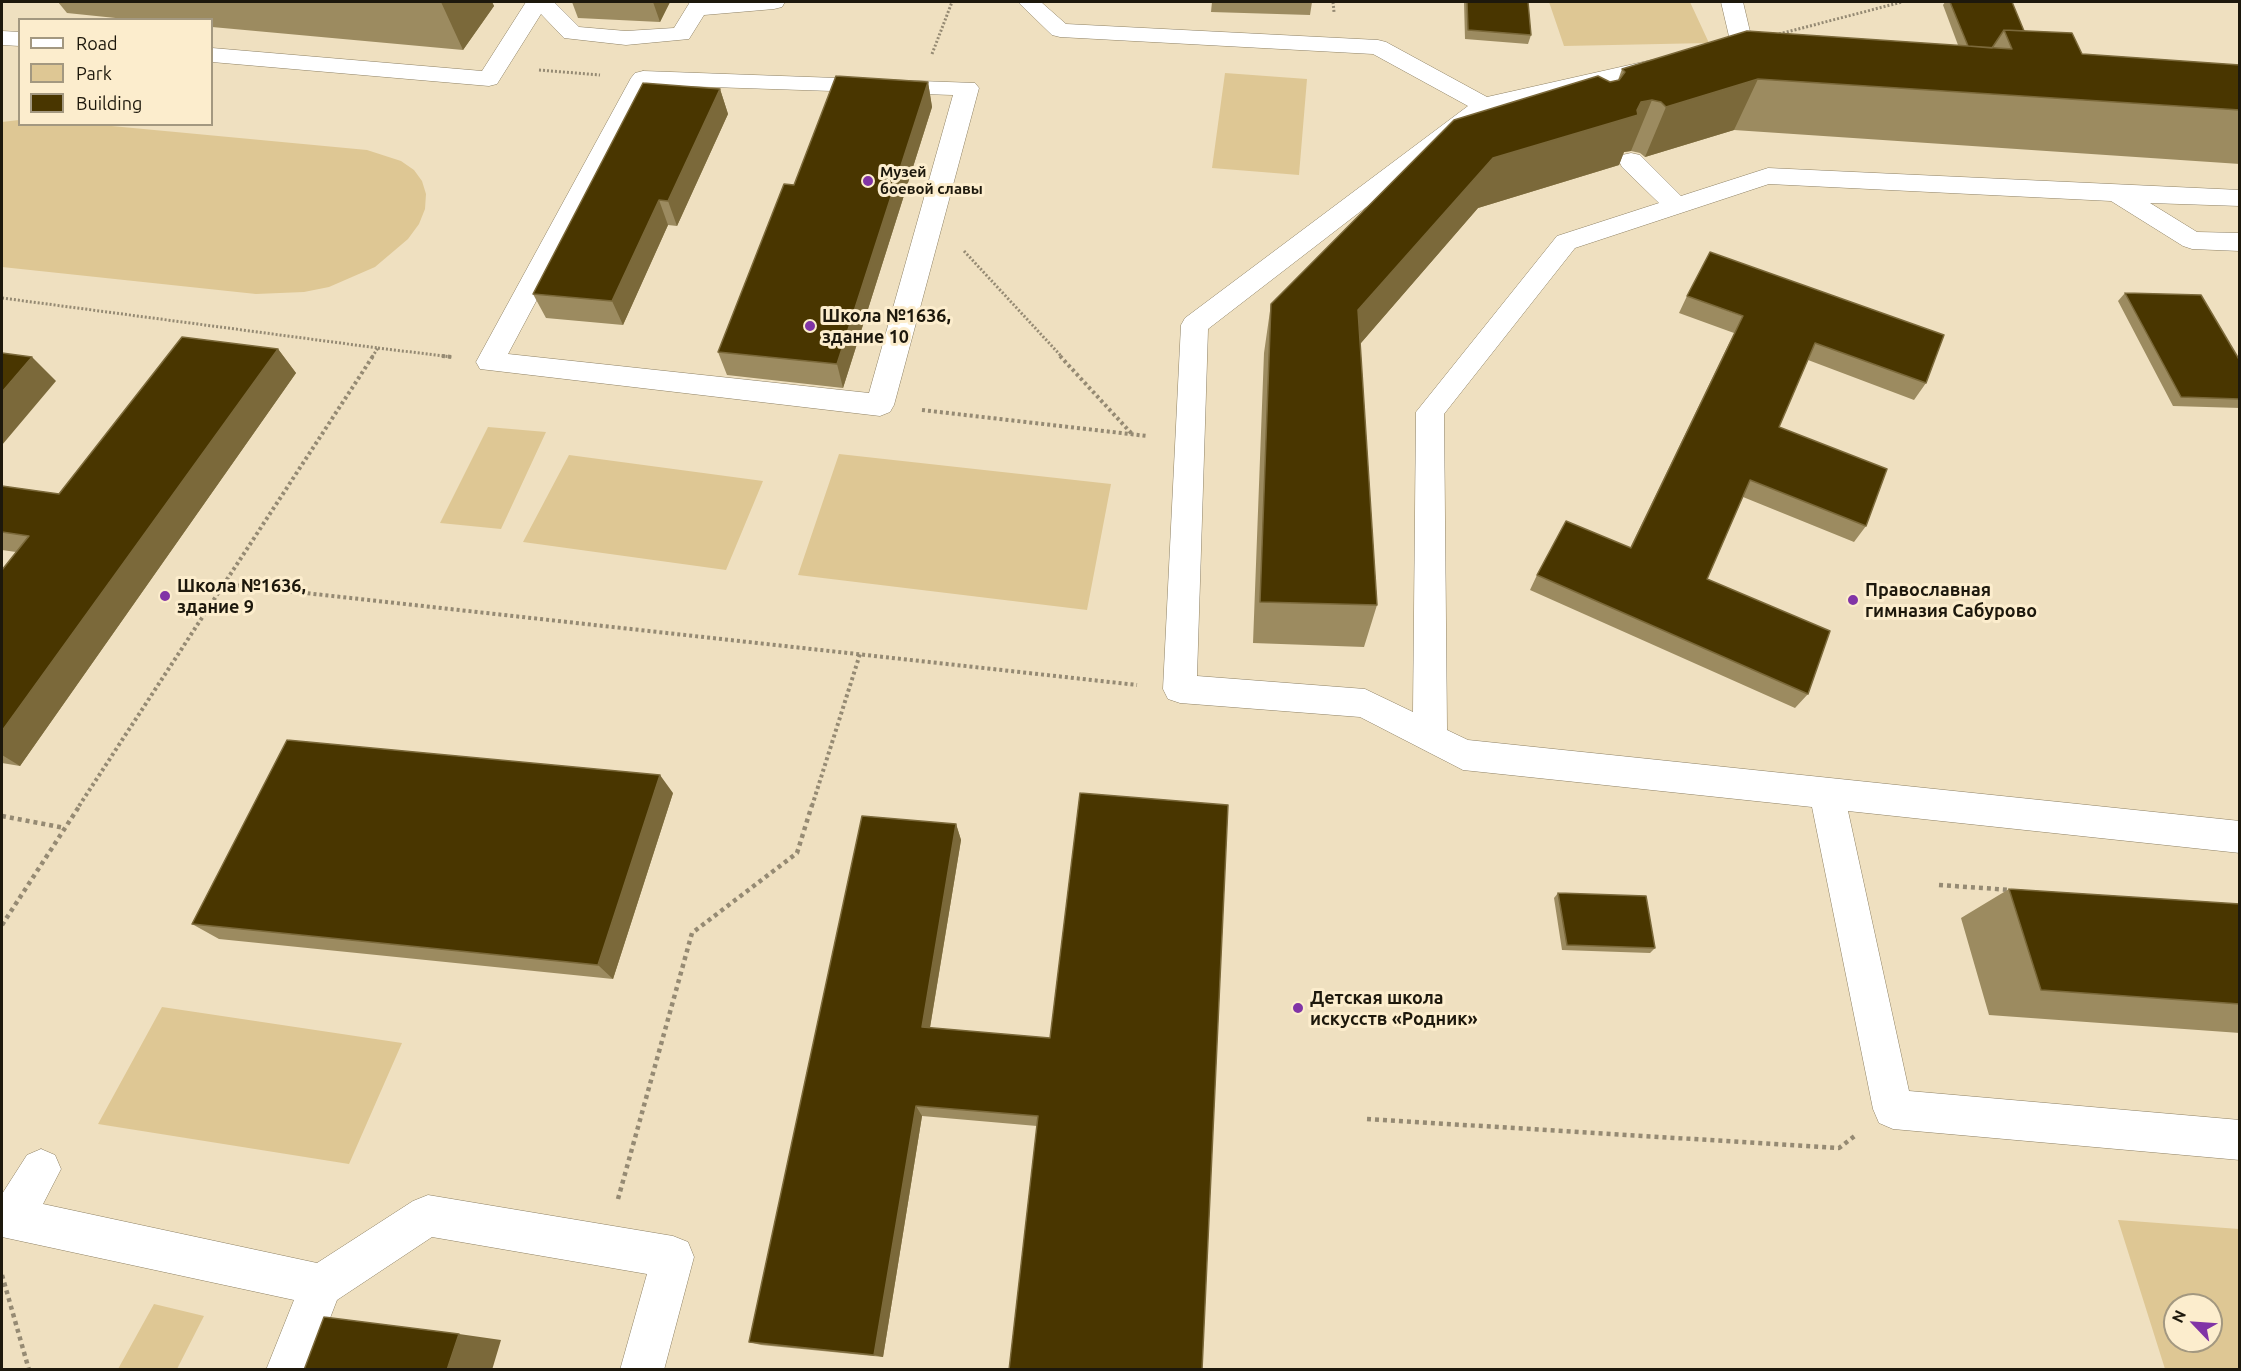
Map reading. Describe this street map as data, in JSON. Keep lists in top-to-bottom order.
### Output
{
  "places": [
    "Музей боевой славы",
    "Школа №1636, здание 10",
    "Школа №1636, здание 9",
    "Православная гимназия Сабурово",
    "Детская школа искусств «Родник»"
  ],
  "legend": ["Road", "Park", "Building"],
  "north": "top left"
}
